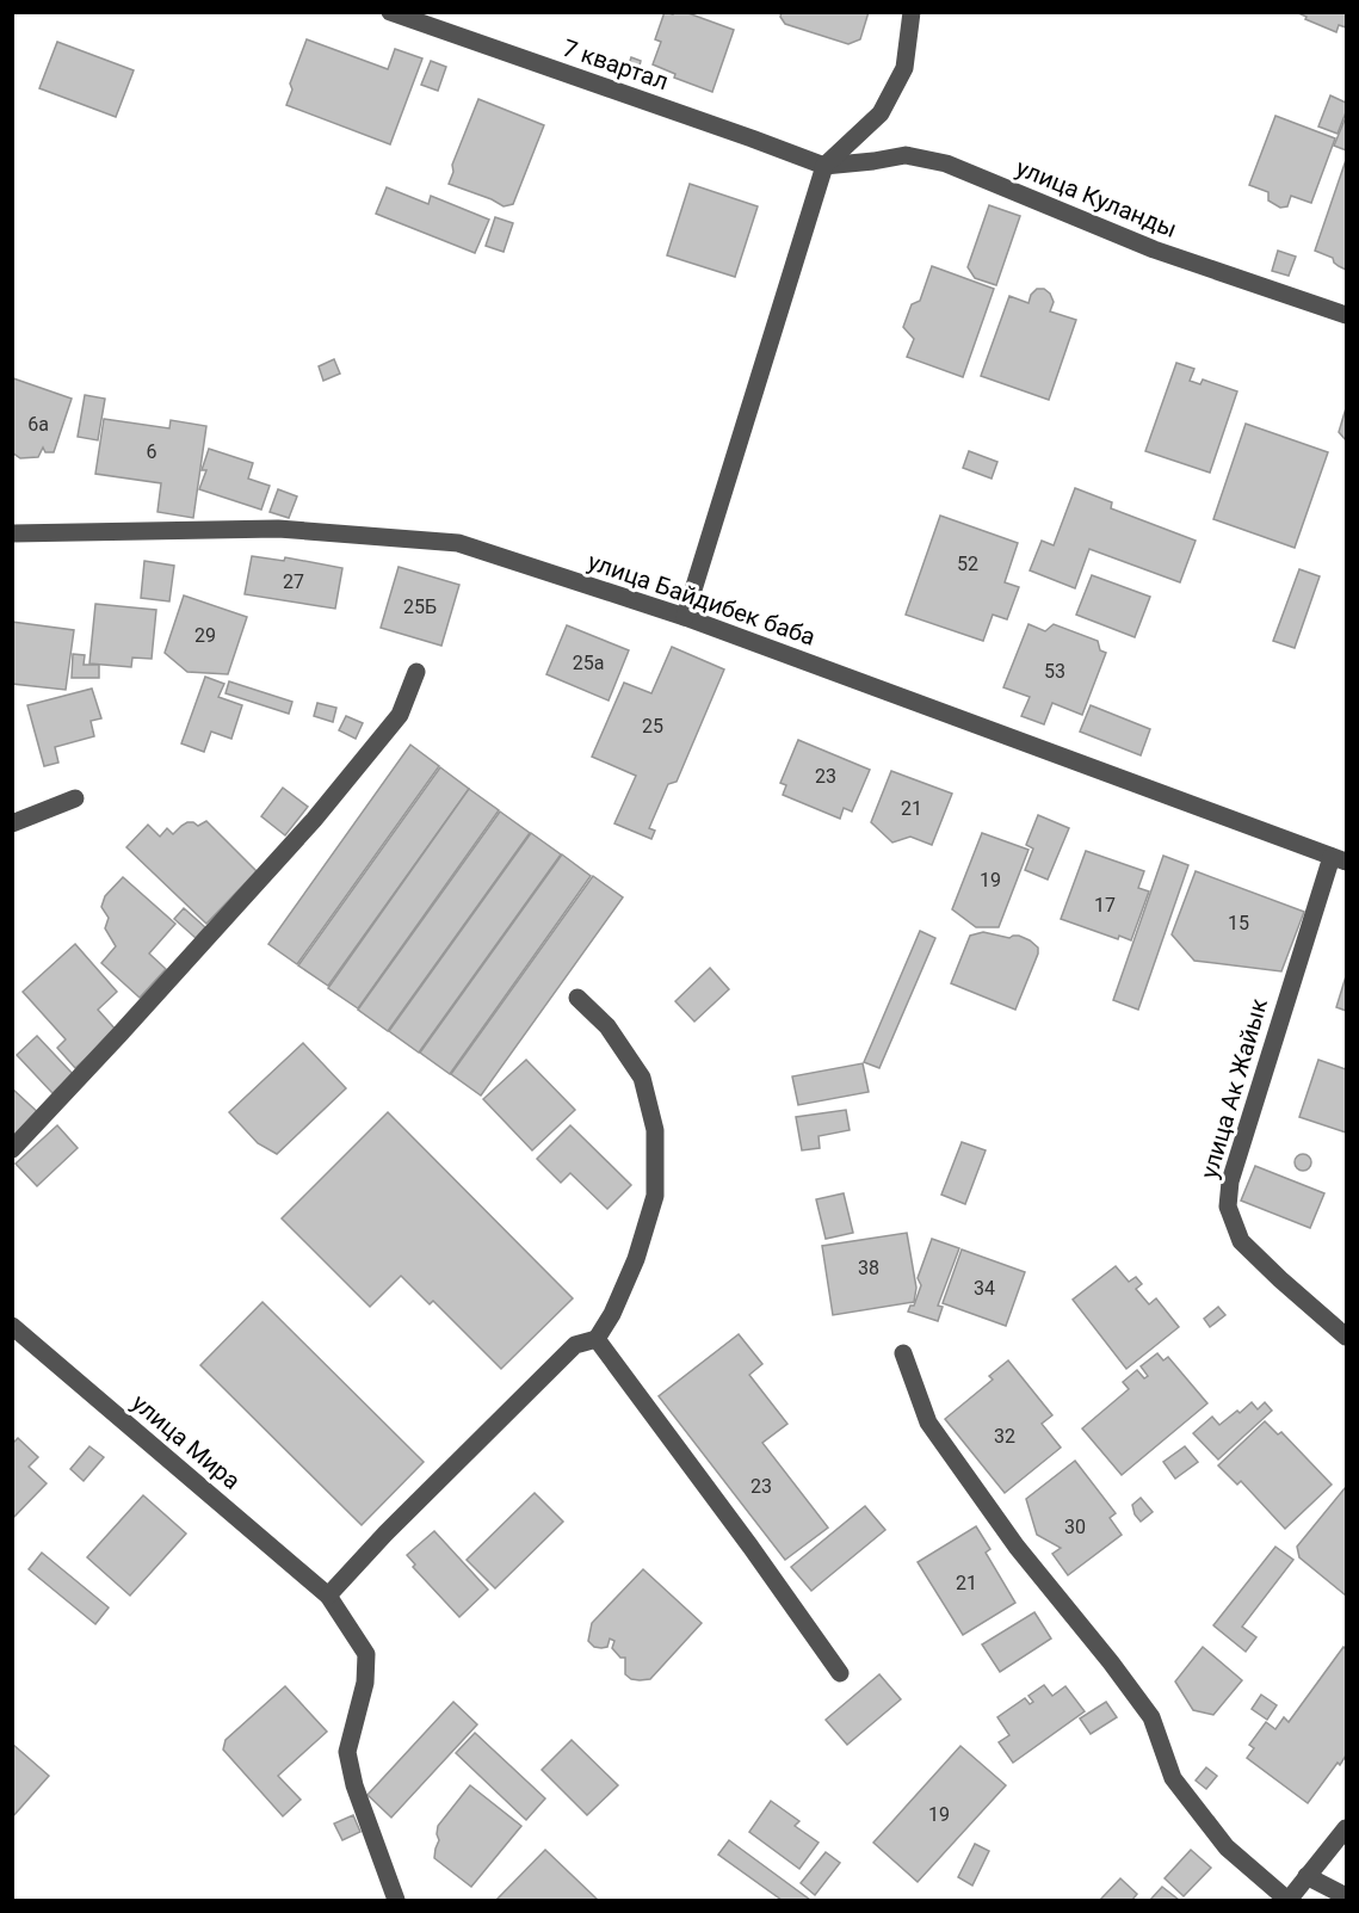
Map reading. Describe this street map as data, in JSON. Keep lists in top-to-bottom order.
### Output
{
  "streets": {
    "street": [
      "7 квартал",
      "улица Куланды",
      "улица Байдибек баба",
      "улица Ак Жайык",
      "улица Мира"
    ]
  },
  "crossings": [
    ["7 квартал", "улица Куланды"],
    ["улица Байдибек баба", "улица Ак Жайык"]
  ],
  "house_numbers": [
    "6а",
    "6",
    "52",
    "27",
    "25Б",
    "29",
    "25а",
    "53",
    "25",
    "23",
    "21",
    "19",
    "17",
    "15",
    "38",
    "34",
    "32",
    "23",
    "30",
    "21",
    "19"
  ]
}
